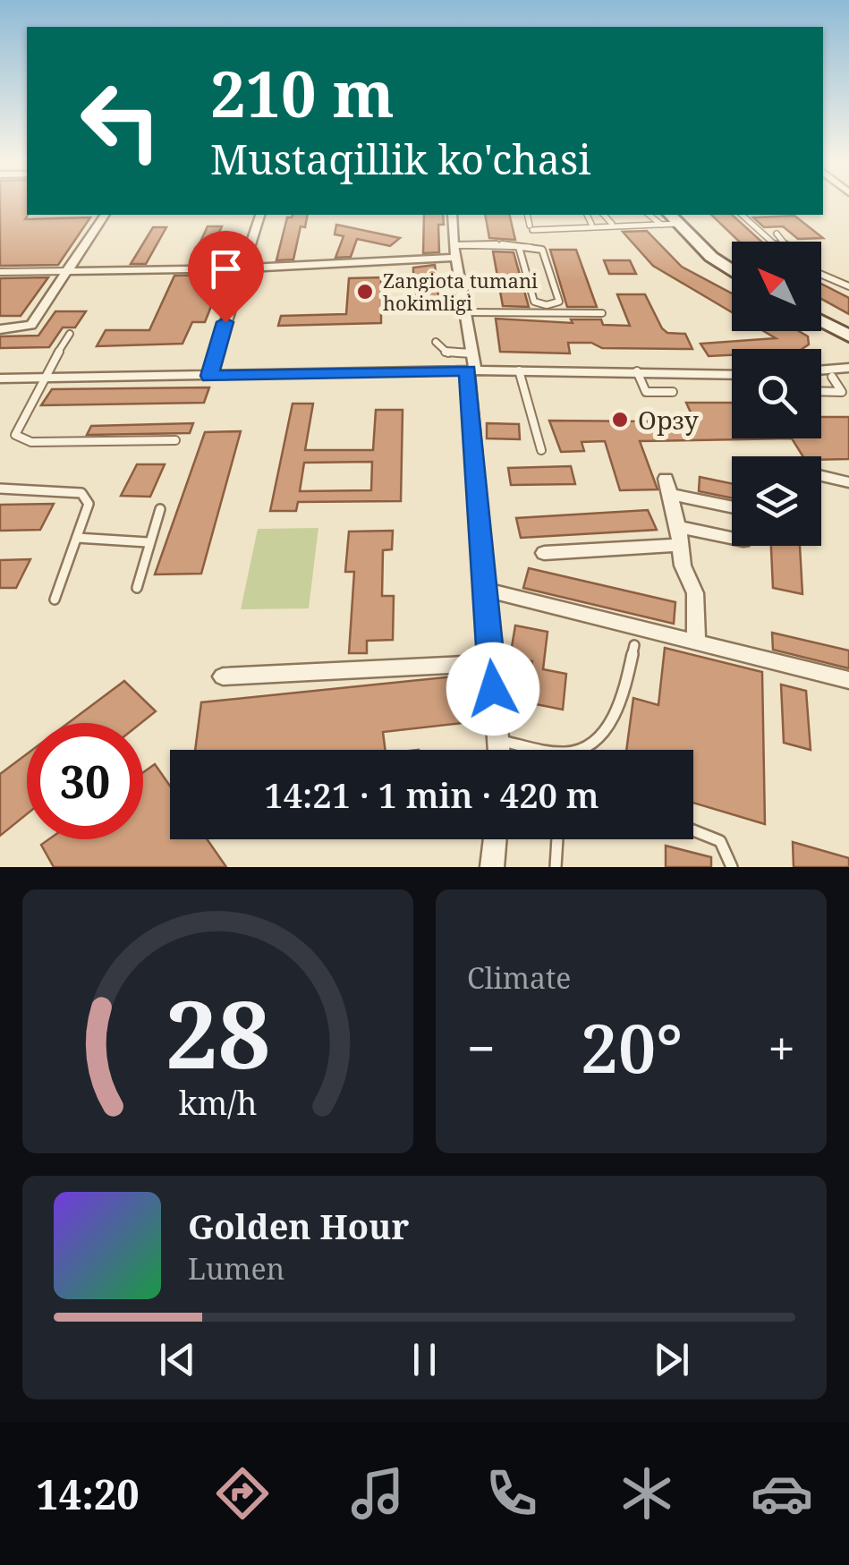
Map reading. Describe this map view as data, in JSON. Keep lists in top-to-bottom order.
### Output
{
  "places": ["Zangiota tumani hokimligi", "Орзу"],
  "north": "top left",
  "page": {
    "turn": ["210 m", "Mustaqillik ko'chasi"],
    "limit": "30",
    "trip": "14:21 · 1 min · 420 m",
    "tile": "Climate",
    "heat": ["−", "20°", "+"],
    "song": ["Golden Hour", "Lumen"],
    "tabs": "14:20",
    "gauge": ["28", "km/h"]
  }
}
